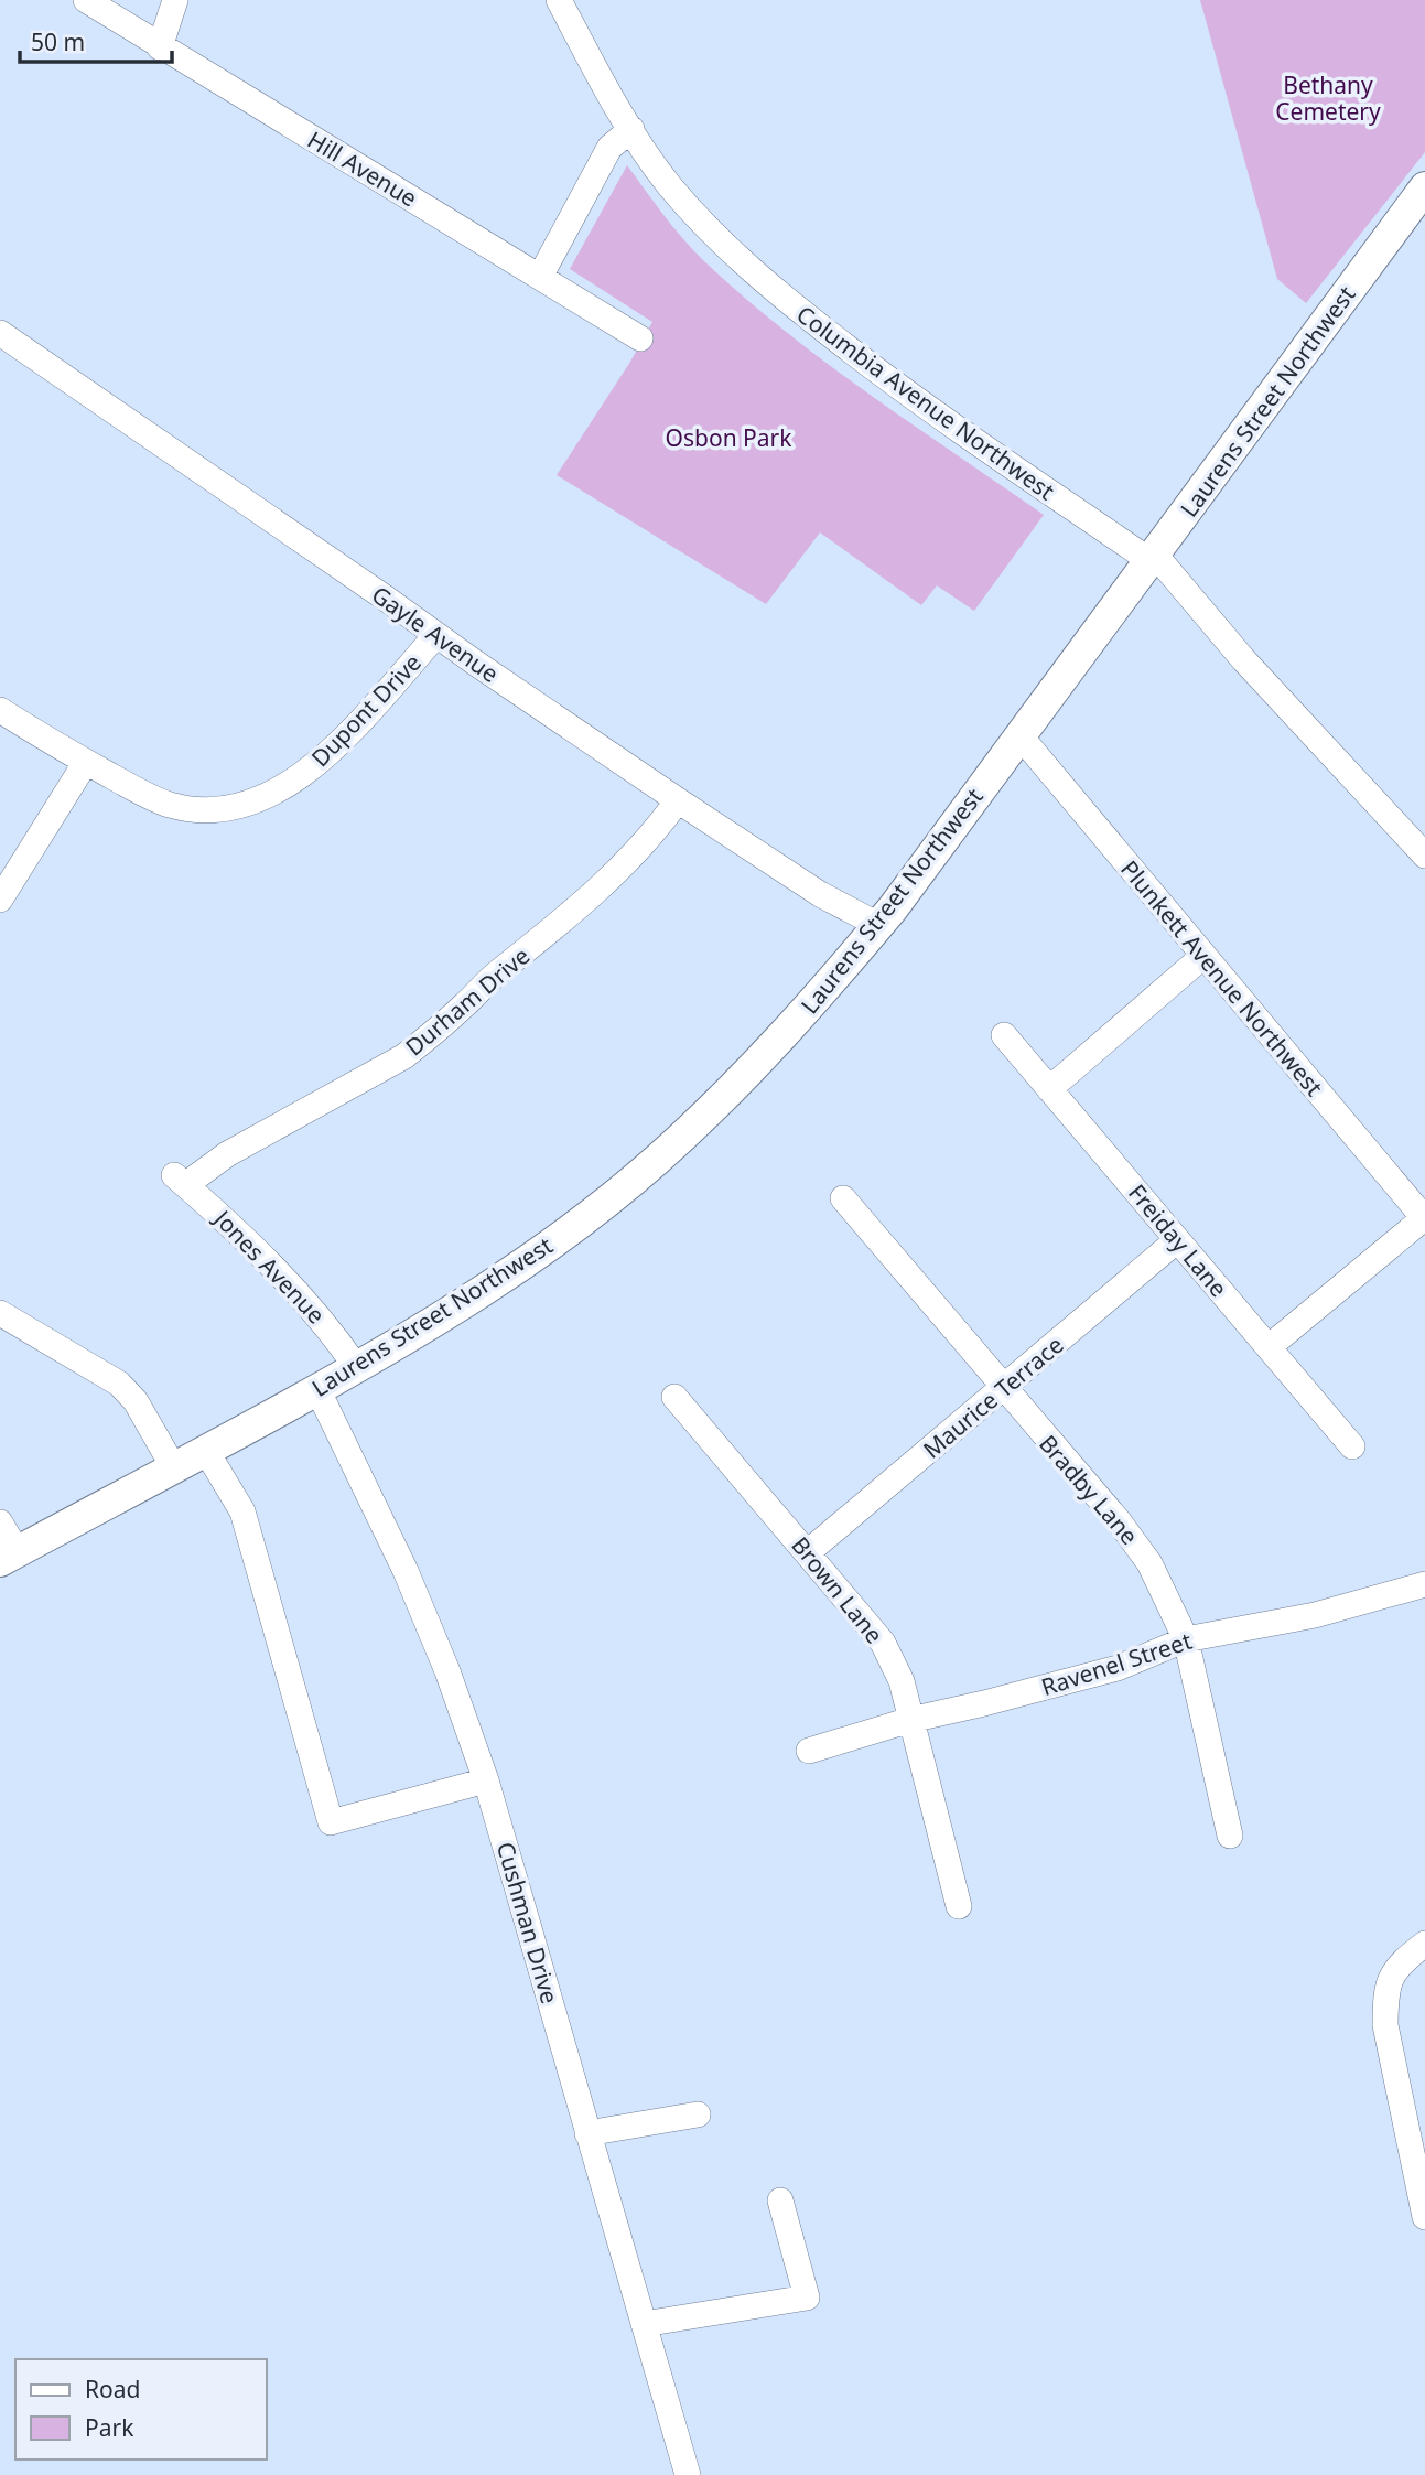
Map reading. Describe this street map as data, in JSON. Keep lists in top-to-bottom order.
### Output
{
  "streets": {
    "main road": ["Laurens Street Northwest"],
    "street": [
      "Hill Avenue",
      "Columbia Avenue Northwest",
      "Gayle Avenue",
      "Dupont Drive",
      "Plunkett Avenue Northwest",
      "Durham Drive",
      "Freiday Lane",
      "Jones Avenue",
      "Maurice Terrace",
      "Bradby Lane",
      "Brown Lane",
      "Ravenel Street",
      "Cushman Drive"
    ]
  },
  "crossings": [
    ["Laurens Street Northwest", "Columbia Avenue Northwest"],
    ["Laurens Street Northwest", "Gayle Avenue"],
    ["Laurens Street Northwest", "Plunkett Avenue Northwest"],
    ["Laurens Street Northwest", "Jones Avenue"],
    ["Laurens Street Northwest", "Cushman Drive"],
    ["Gayle Avenue", "Dupont Drive"],
    ["Gayle Avenue", "Durham Drive"],
    ["Durham Drive", "Jones Avenue"],
    ["Freiday Lane", "Maurice Terrace"],
    ["Maurice Terrace", "Bradby Lane"],
    ["Maurice Terrace", "Brown Lane"],
    ["Bradby Lane", "Ravenel Street"],
    ["Brown Lane", "Ravenel Street"]
  ],
  "parks": ["Bethany Cemetery", "Osbon Park"],
  "legend": ["Road", "Park"],
  "scale_bar": "50 m"
}
